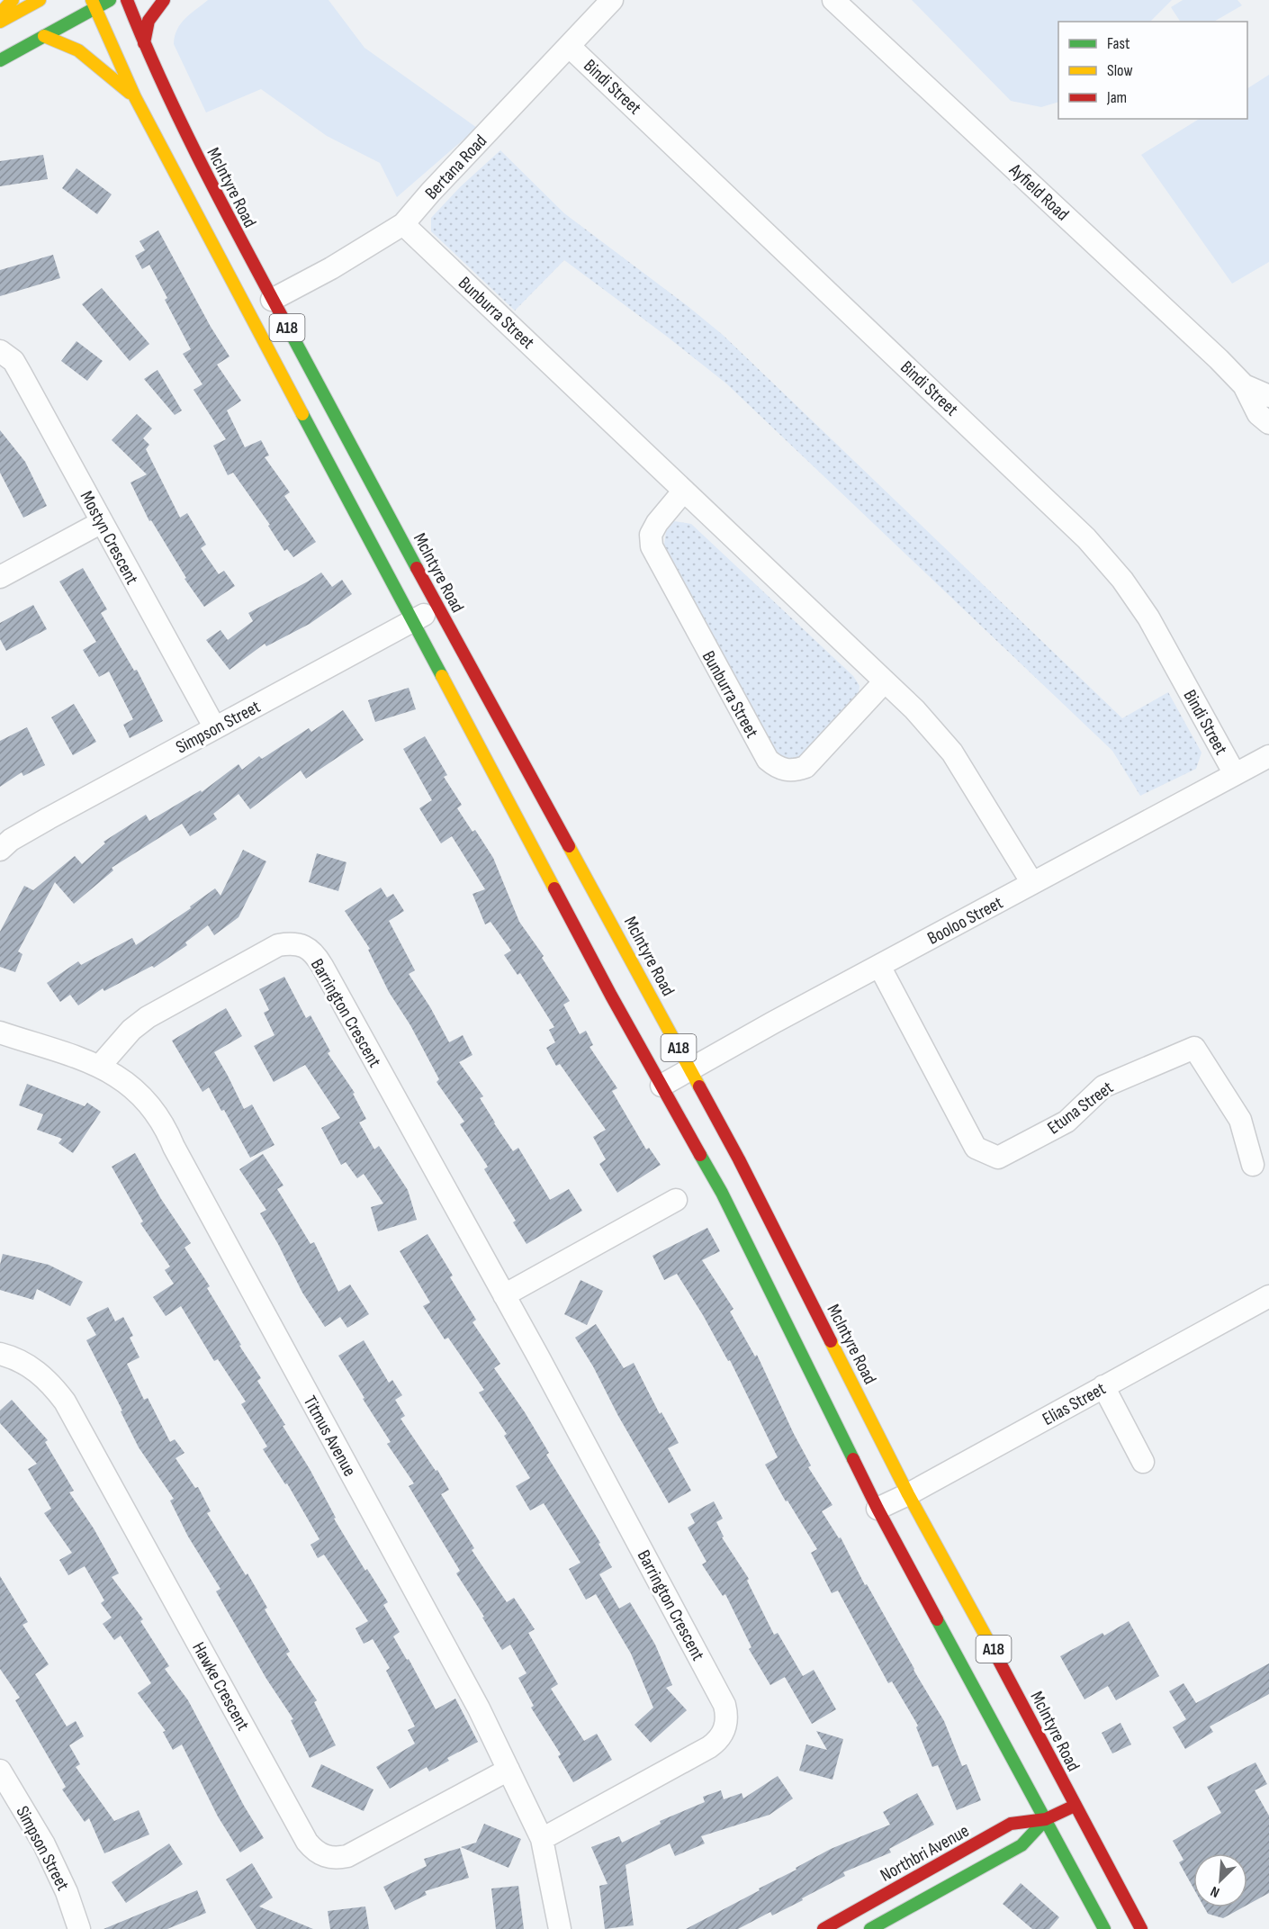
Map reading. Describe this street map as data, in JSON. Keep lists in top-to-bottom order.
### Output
{
  "streets": {
    "main road": ["McIntyre Road", "A18", "Northbri Avenue"],
    "street": [
      "Bindi Street",
      "Bertana Road",
      "Ayfield Road",
      "Bunburra Street",
      "Mostyn Crescent",
      "Simpson Street",
      "Booloo Street",
      "Barrington Crescent",
      "Etuna Street",
      "Elias Street",
      "Titmus Avenue",
      "Hawke Crescent"
    ]
  },
  "crossings": [
    ["Bindi Street", "Bertana Road"],
    ["Bindi Street", "Booloo Street"],
    ["Bertana Road", "McIntyre Road"],
    ["Bertana Road", "Bunburra Street"],
    ["McIntyre Road", "Simpson Street"],
    ["McIntyre Road", "Booloo Street"],
    ["McIntyre Road", "Elias Street"],
    ["McIntyre Road", "Northbri Avenue"],
    ["Bunburra Street", "Booloo Street"],
    ["A18", "Simpson Street"],
    ["A18", "Booloo Street"],
    ["A18", "Elias Street"],
    ["A18", "Northbri Avenue"],
    ["Mostyn Crescent", "Simpson Street"],
    ["Booloo Street", "Etuna Street"],
    ["Barrington Crescent", "Titmus Avenue"],
    ["Titmus Avenue", "Hawke Crescent"]
  ],
  "legend": ["Fast", "Slow", "Jam"],
  "north": "bottom left"
}
